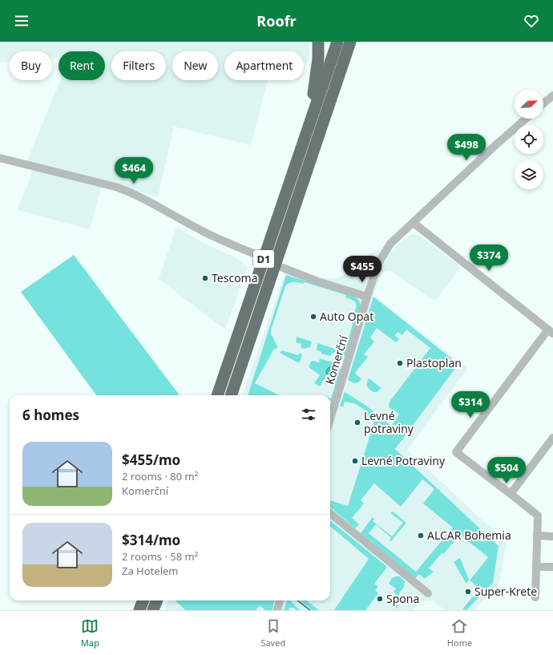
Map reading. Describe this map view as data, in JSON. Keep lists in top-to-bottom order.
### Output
{
  "streets": {
    "highway": ["D1"],
    "street": ["Komerční"]
  },
  "places": [
    "Tescoma",
    "Auto Opat",
    "Plastoplan",
    "Levné potraviny",
    "Levné Potraviny",
    "ALCAR Bohemia",
    "Super-Krete",
    "Spona"
  ],
  "north": "top right",
  "page": {
    "header": "Roofr",
    "chip": [
      "Buy",
      "Rent",
      "Filters",
      "New",
      "Apartment"
    ],
    "price": [
      "$498",
      "$464",
      "$374",
      "$455",
      "$314",
      "$504"
    ],
    "heading": "6 homes",
    "list": [
      {
        "name": "$455/mo",
        "note": "2 rooms · 80 m² · Komerční"
      },
      {
        "name": "$314/mo",
        "note": "2 rooms · 58 m² · Za Hotelem"
      }
    ],
    "tabs": ["Map", "Saved", "Home"]
  }
}
